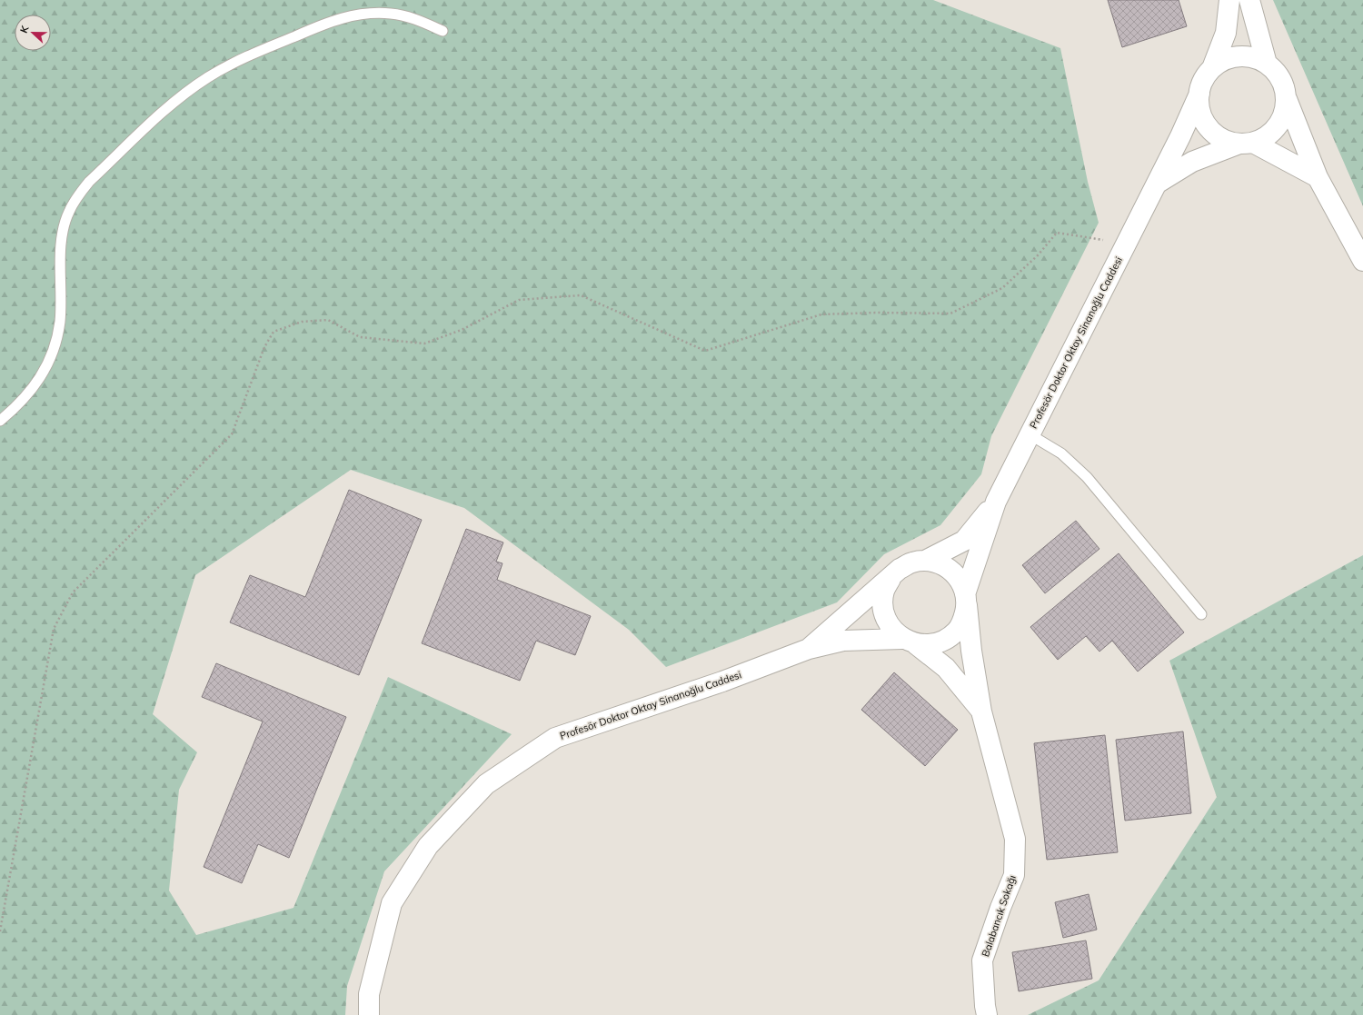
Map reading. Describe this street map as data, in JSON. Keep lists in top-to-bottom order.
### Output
{
  "streets": {
    "street": ["Profesör Doktor Oktay Sinanoğlu Caddesi", "Balabancık Sokağı"]
  },
  "crossings": [
    ["Profesör Doktor Oktay Sinanoğlu Caddesi", "Balabancık Sokağı"]
  ],
  "north": "left"
}
